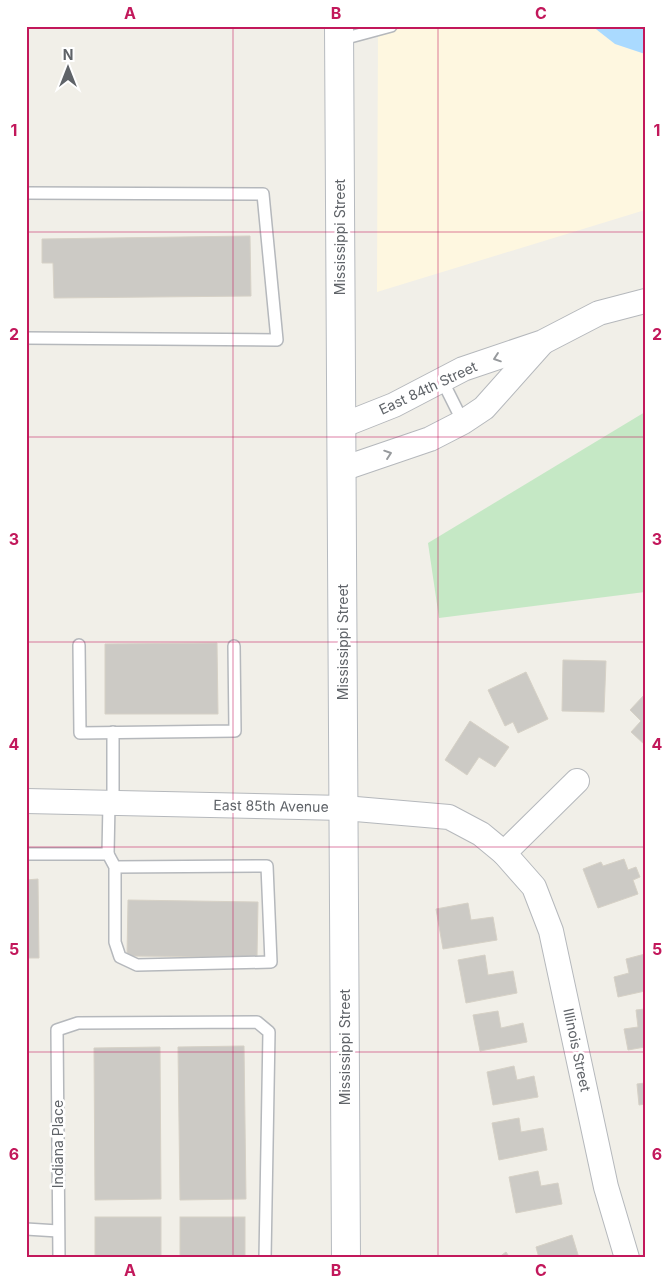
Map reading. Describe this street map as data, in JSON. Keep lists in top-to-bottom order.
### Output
{
  "streets": {
    "street": [
      "Mississippi Street",
      "East 84th Street",
      "East 85th Avenue",
      "Illinois Street"
    ],
    "lane": ["Indiana Place"]
  },
  "crossings": [
    ["Mississippi Street", "East 84th Street"],
    ["Mississippi Street", "East 85th Avenue"],
    ["East 85th Avenue", "Illinois Street"]
  ],
  "north": "top",
  "grid": {
    "columns": ["A", "B", "C"],
    "rows": [
      "1",
      "2",
      "3",
      "4",
      "5",
      "6"
    ]
  }
}
